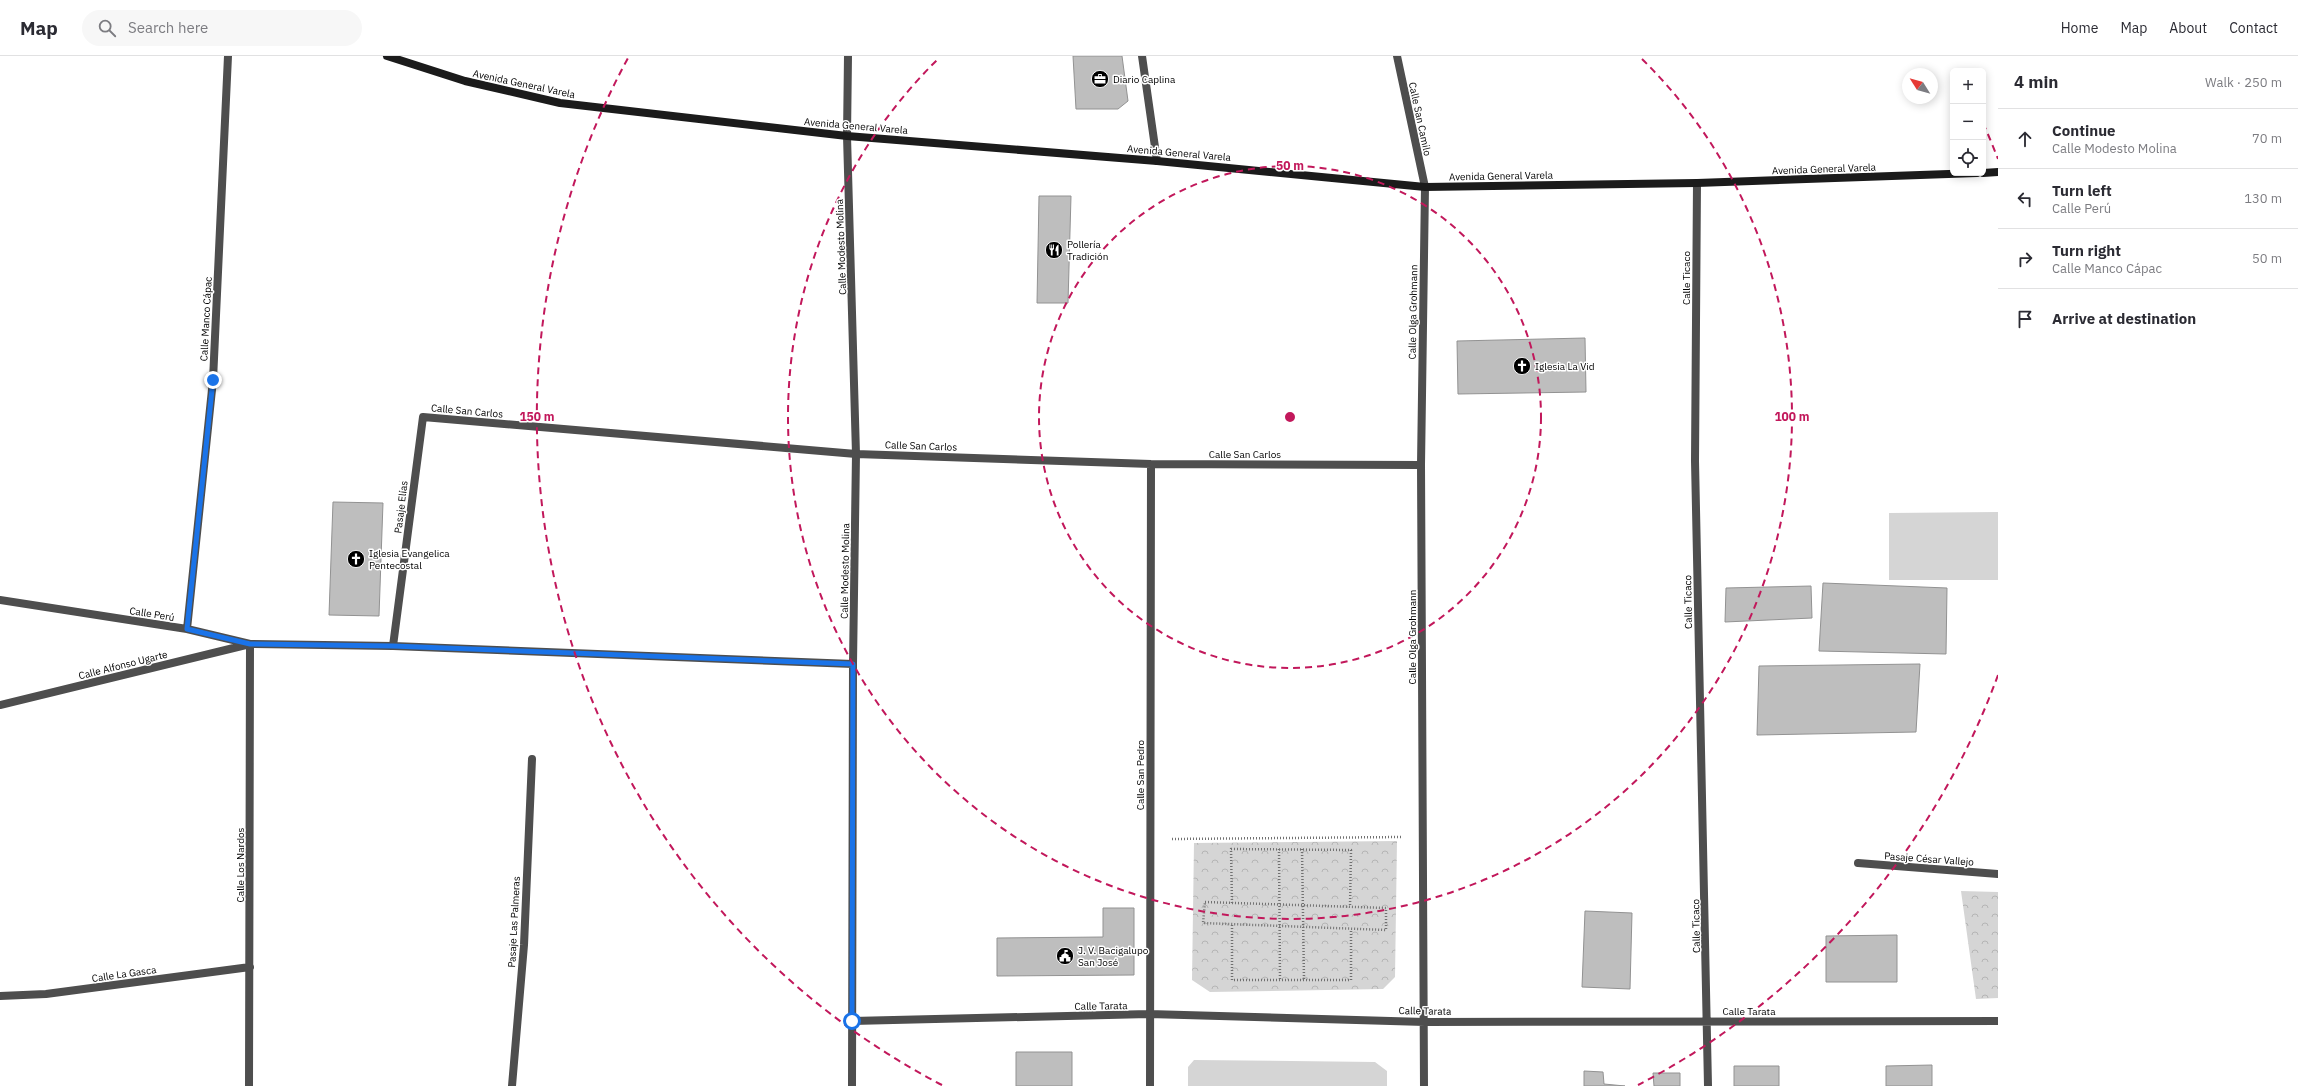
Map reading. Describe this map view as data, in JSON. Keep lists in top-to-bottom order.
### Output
{
  "streets": {
    "street": [
      "Avenida General Varela",
      "Calle San Camilo",
      "Calle Modesto Molina",
      "Calle Ticaco",
      "Calle Olga Grohmann",
      "Calle Manco Cápac",
      "Calle San Carlos",
      "Pasaje Elías",
      "Calle Perú",
      "Calle Alfonso Ugarte",
      "Calle San Pedro",
      "Pasaje César Vallejo",
      "Calle Los Nardos",
      "Pasaje Las Palmeras",
      "Calle La Gasca",
      "Calle Tarata"
    ]
  },
  "crossings": [
    ["Avenida General Varela", "Calle San Camilo"],
    ["Avenida General Varela", "Calle Modesto Molina"],
    ["Avenida General Varela", "Calle Ticaco"],
    ["Avenida General Varela", "Calle Olga Grohmann"],
    ["Calle San Camilo", "Calle Olga Grohmann"],
    ["Calle Modesto Molina", "Calle San Carlos"],
    ["Calle Modesto Molina", "Calle Perú"],
    ["Calle Modesto Molina", "Calle Tarata"],
    ["Calle Ticaco", "Calle Tarata"],
    ["Calle Olga Grohmann", "Calle San Carlos"],
    ["Calle Olga Grohmann", "Calle Tarata"],
    ["Calle Manco Cápac", "Calle Perú"],
    ["Calle San Carlos", "Pasaje Elías"],
    ["Calle San Carlos", "Calle San Pedro"],
    ["Pasaje Elías", "Calle Perú"],
    ["Calle Perú", "Calle Alfonso Ugarte"],
    ["Calle Perú", "Calle Los Nardos"],
    ["Calle Alfonso Ugarte", "Calle Los Nardos"],
    ["Calle San Pedro", "Calle Tarata"],
    ["Calle Los Nardos", "Calle La Gasca"]
  ],
  "places": {
    "office": ["Diario Caplina"],
    "restaurant": ["Pollería Tradición"],
    "church": ["Iglesia La Vid", "Iglesia Evangelica Pentecostal"],
    "public building": ["J. V. Bacigalupo San José"]
  },
  "north": "top left",
  "page": {
    "header": "Map",
    "search": "Search here",
    "nav": [
      "Home",
      "Map",
      "About",
      "Contact"
    ],
    "heading": ["4 min", "Walk · 250 m"],
    "map_buttons": ["+", "−"],
    "list": [
      ["Continue", "Calle Modesto Molina", "70 m"],
      ["Turn left", "Calle Perú", "130 m"],
      ["Turn right", "Calle Manco Cápac", "50 m"],
      "Arrive at destination"
    ]
  },
  "rings": ["50 m", "100 m", "150 m"]
}
